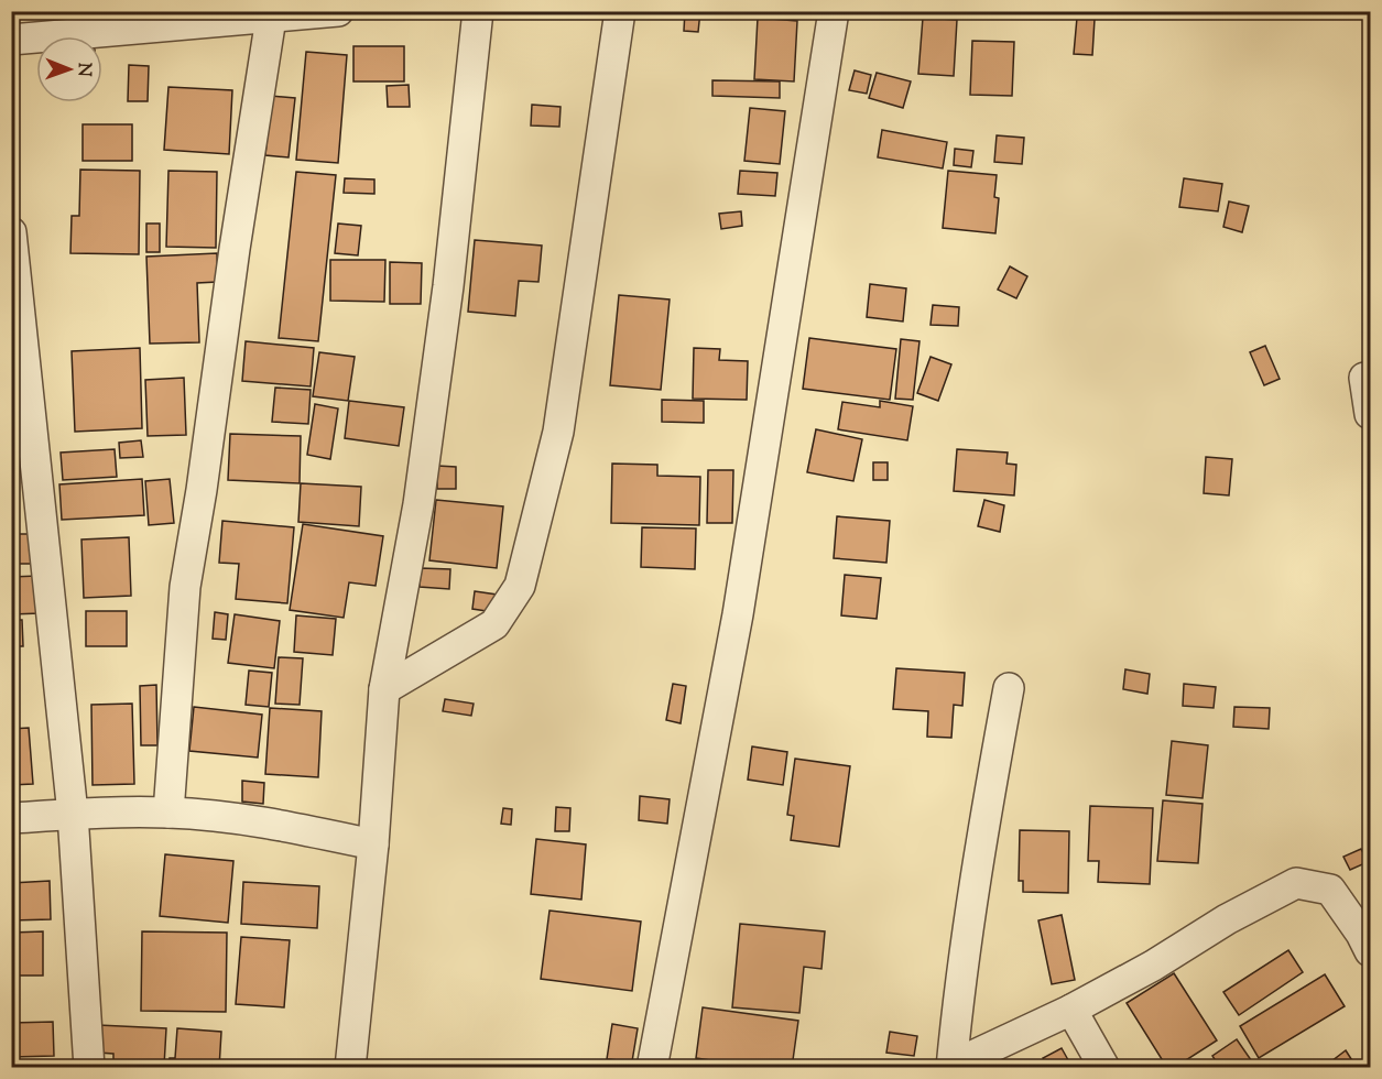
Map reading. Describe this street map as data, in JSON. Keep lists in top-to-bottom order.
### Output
{
  "north": "right"
}
